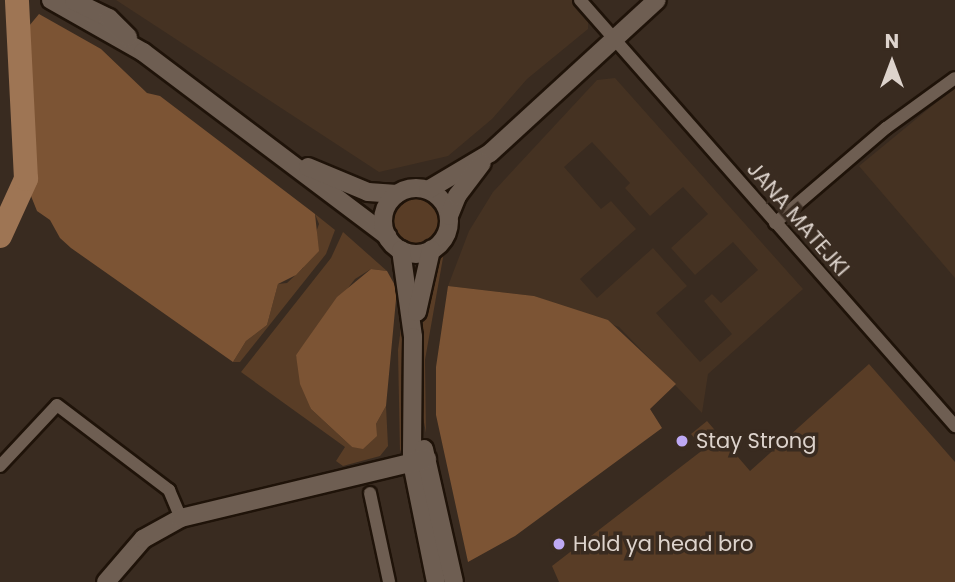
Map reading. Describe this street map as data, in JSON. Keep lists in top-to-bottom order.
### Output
{
  "streets": {
    "street": ["JANA MATEJKI"]
  },
  "places": ["Stay Strong", "Hold ya head bro"],
  "north": "top"
}
